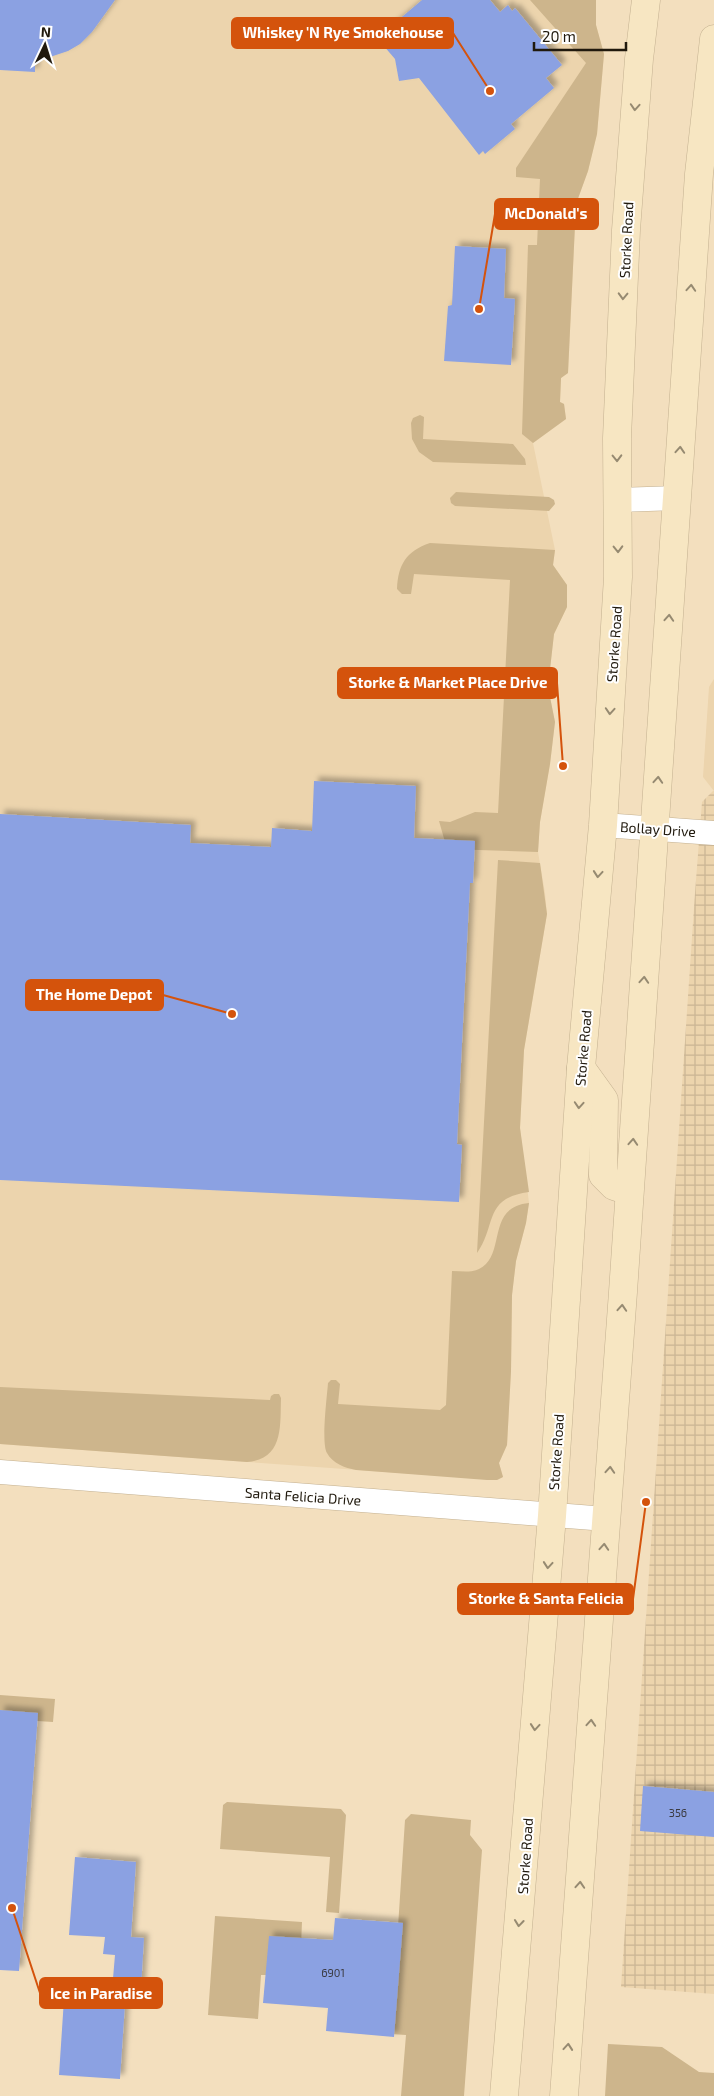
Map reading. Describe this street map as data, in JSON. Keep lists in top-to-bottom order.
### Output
{
  "streets": {
    "main road": ["Storke Road"],
    "street": ["Bollay Drive", "Santa Felicia Drive"]
  },
  "crossings": [
    ["Storke Road", "Bollay Drive"],
    ["Storke Road", "Santa Felicia Drive"]
  ],
  "places": [
    "Whiskey 'N Rye Smokehouse",
    "McDonald's",
    "Storke & Market Place Drive",
    "The Home Depot",
    "Storke & Santa Felicia",
    "Ice in Paradise"
  ],
  "house_numbers": ["356", "6901"],
  "scale_bar": "20 m",
  "north": "top"
}
